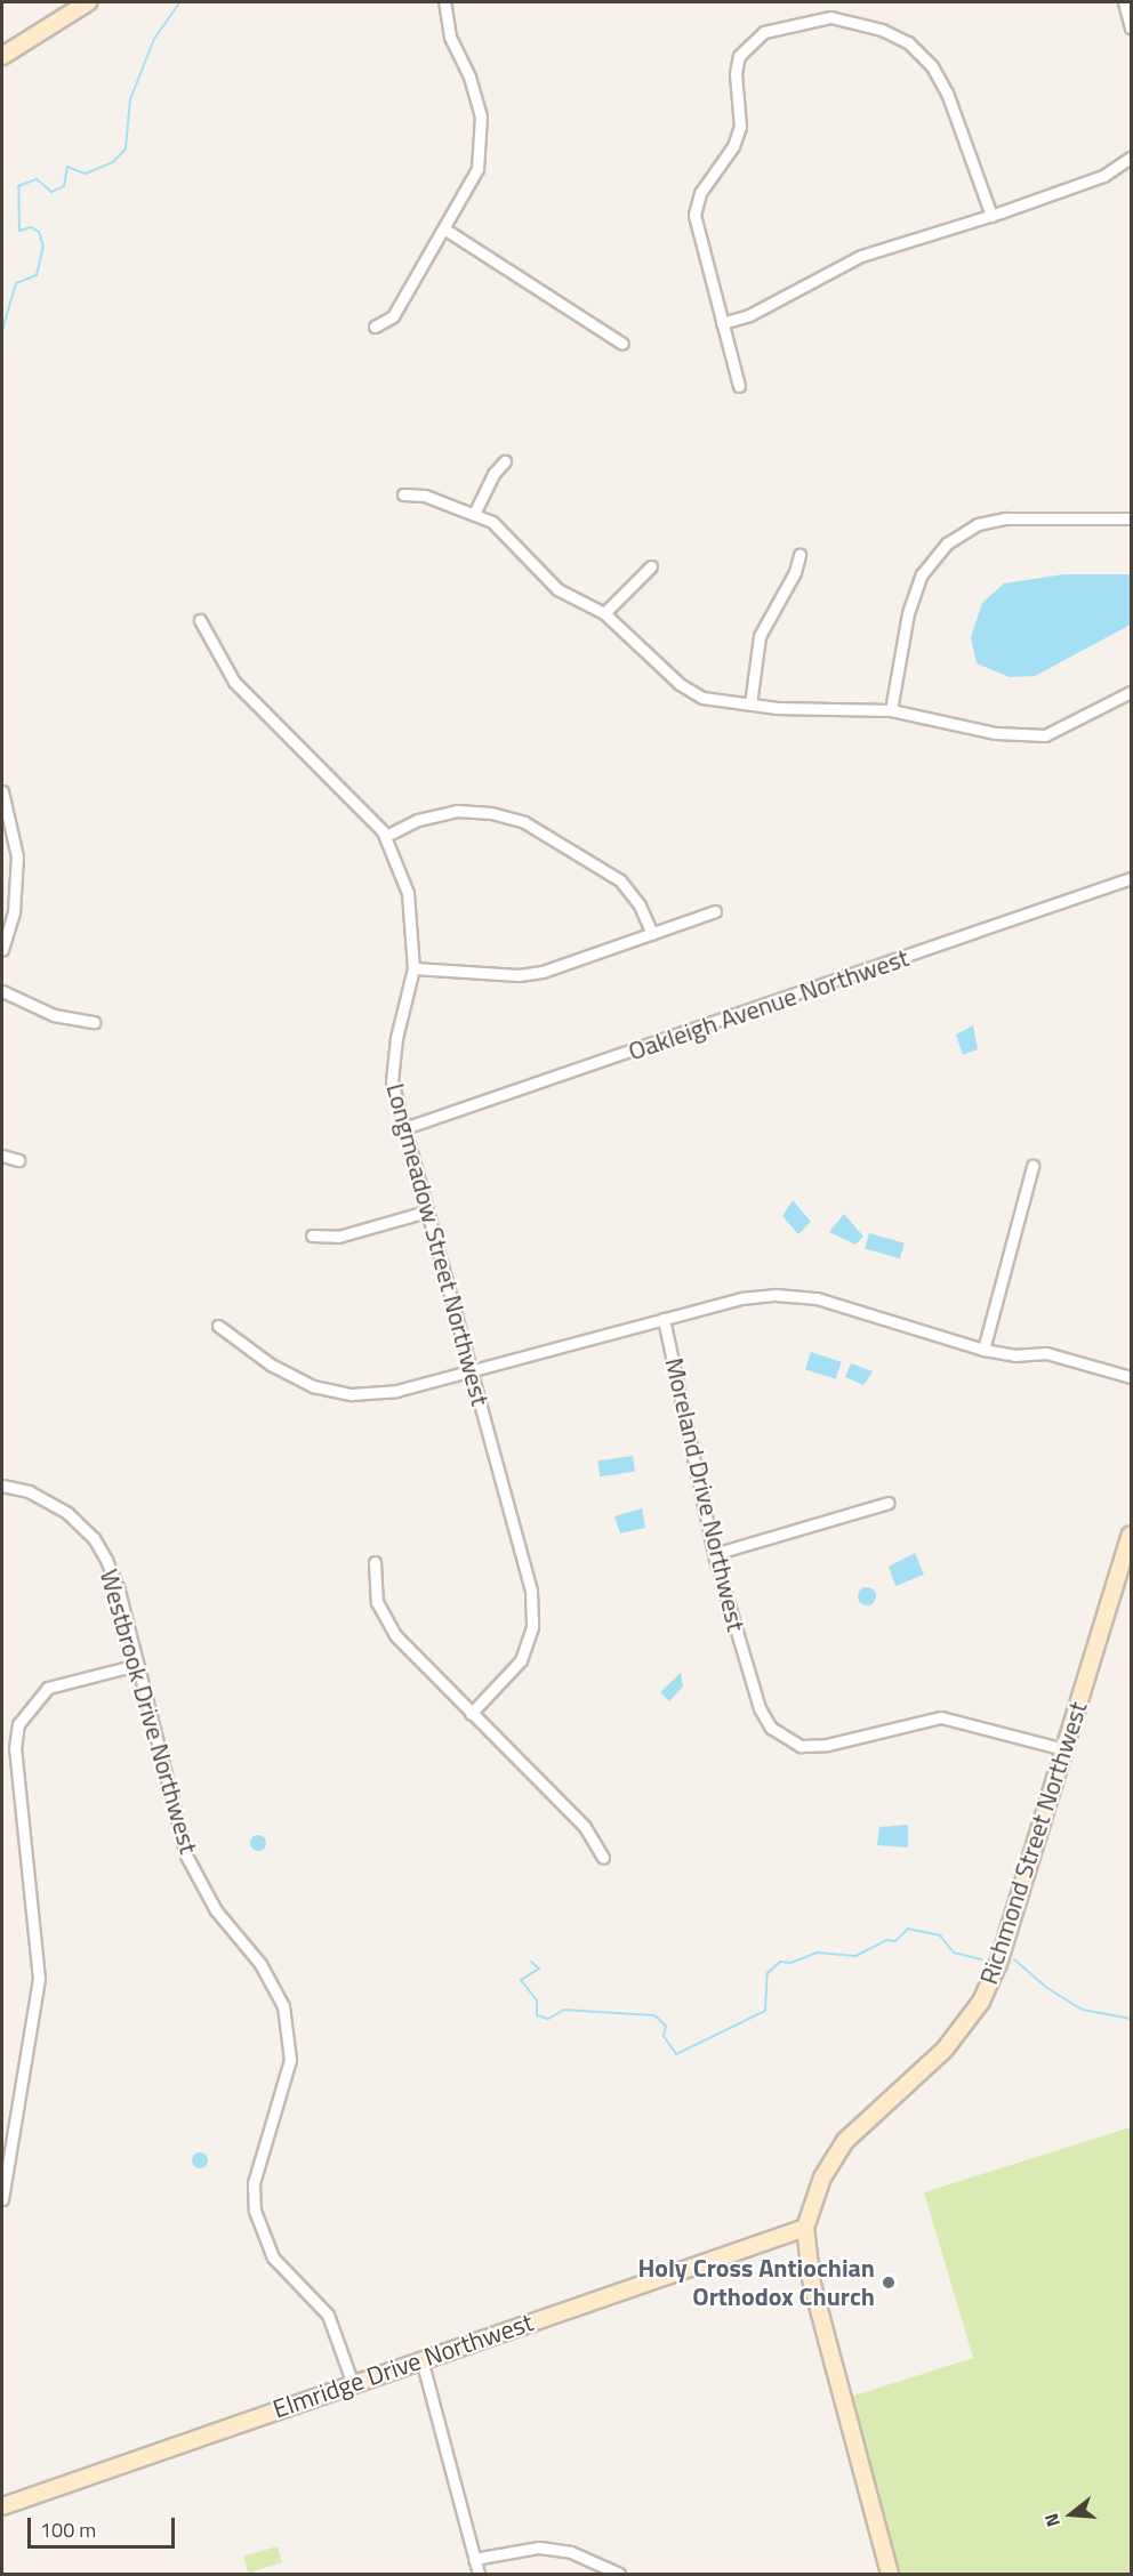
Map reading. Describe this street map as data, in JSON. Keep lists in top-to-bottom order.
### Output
{
  "streets": {
    "street": [
      "Oakleigh Avenue Northwest",
      "Longmeadow Street Northwest",
      "Moreland Drive Northwest",
      "Westbrook Drive Northwest",
      "Richmond Street Northwest",
      "Elmridge Drive Northwest"
    ]
  },
  "crossings": [
    ["Oakleigh Avenue Northwest", "Longmeadow Street Northwest"],
    ["Moreland Drive Northwest", "Richmond Street Northwest"],
    ["Westbrook Drive Northwest", "Elmridge Drive Northwest"],
    ["Richmond Street Northwest", "Elmridge Drive Northwest"]
  ],
  "places": ["Holy Cross Antiochian Orthodox Church"],
  "scale_bar": "100 m",
  "north": "left"
}
